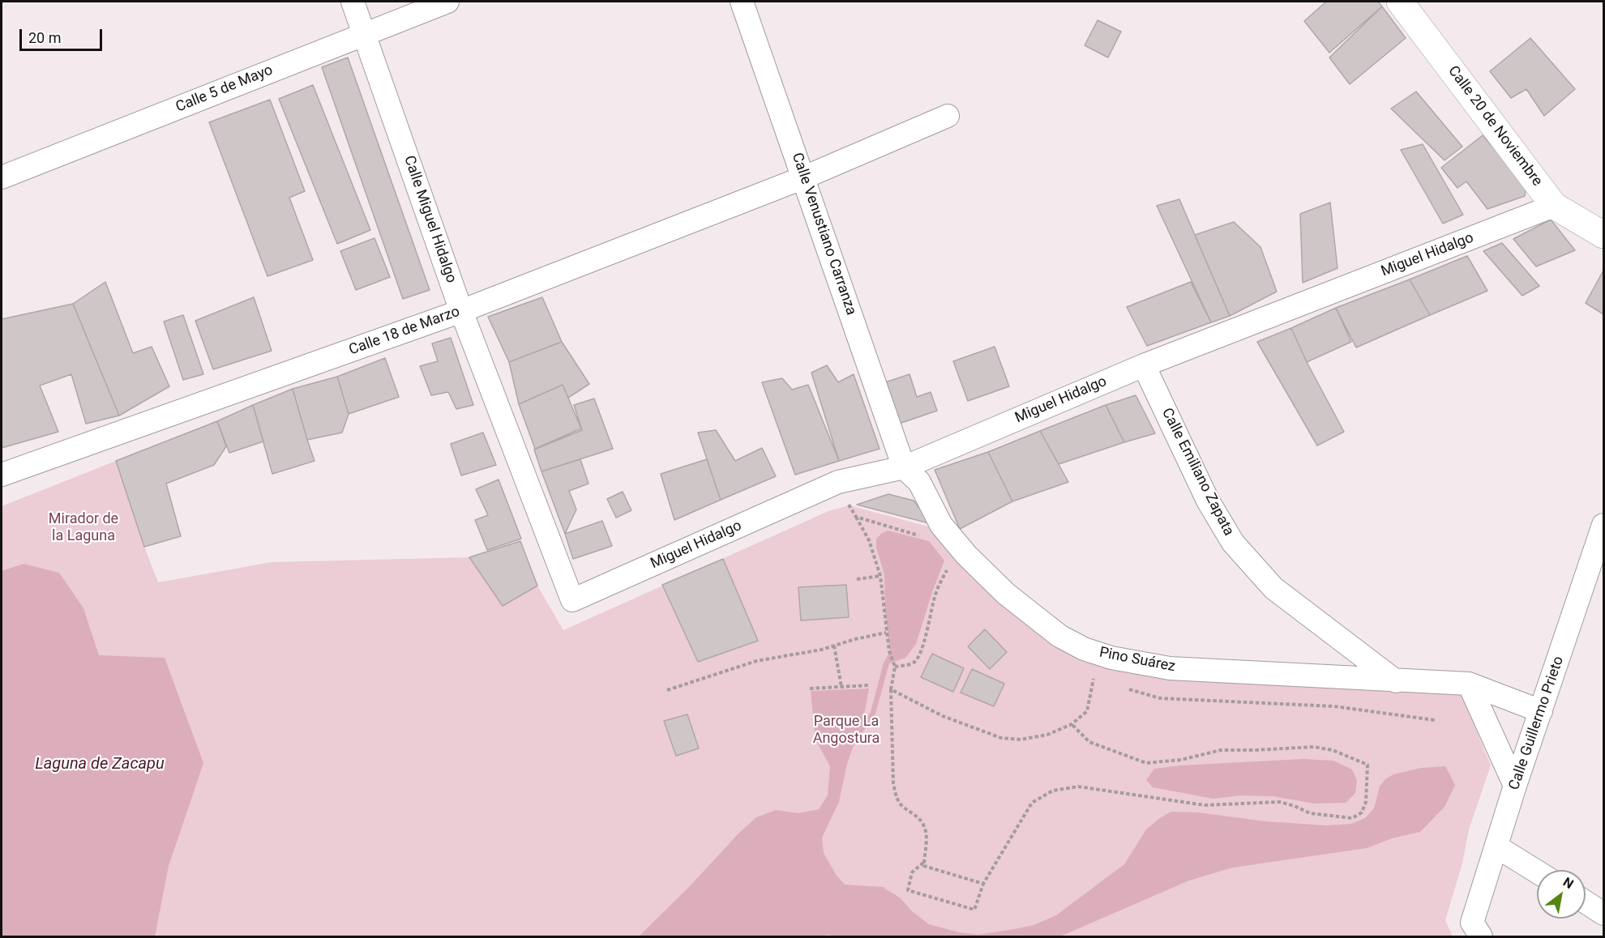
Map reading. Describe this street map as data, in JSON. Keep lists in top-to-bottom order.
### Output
{
  "streets": {
    "main road": ["Calle 20 de Noviembre"],
    "street": [
      "Calle 5 de Mayo",
      "Calle Miguel Hidalgo",
      "Calle Venustiano Carranza",
      "Miguel Hidalgo",
      "Calle 18 de Marzo",
      "Calle Emiliano Zapata",
      "Pino Suárez",
      "Calle Guillermo Prieto"
    ]
  },
  "crossings": [
    ["Calle 5 de Mayo", "Calle Miguel Hidalgo"],
    ["Calle 20 de Noviembre", "Miguel Hidalgo"],
    ["Calle Miguel Hidalgo", "Miguel Hidalgo"],
    ["Calle Miguel Hidalgo", "Calle 18 de Marzo"],
    ["Calle Venustiano Carranza", "Miguel Hidalgo"],
    ["Calle Venustiano Carranza", "Calle 18 de Marzo"],
    ["Calle Venustiano Carranza", "Pino Suárez"],
    ["Miguel Hidalgo", "Calle Emiliano Zapata"],
    ["Miguel Hidalgo", "Pino Suárez"],
    ["Calle Emiliano Zapata", "Pino Suárez"],
    ["Pino Suárez", "Calle Guillermo Prieto"]
  ],
  "water": ["Laguna de Zacapu"],
  "parks": ["Mirador de la Laguna", "Parque La Angostura"],
  "scale_bar": "20 m",
  "north": "top right"
}
